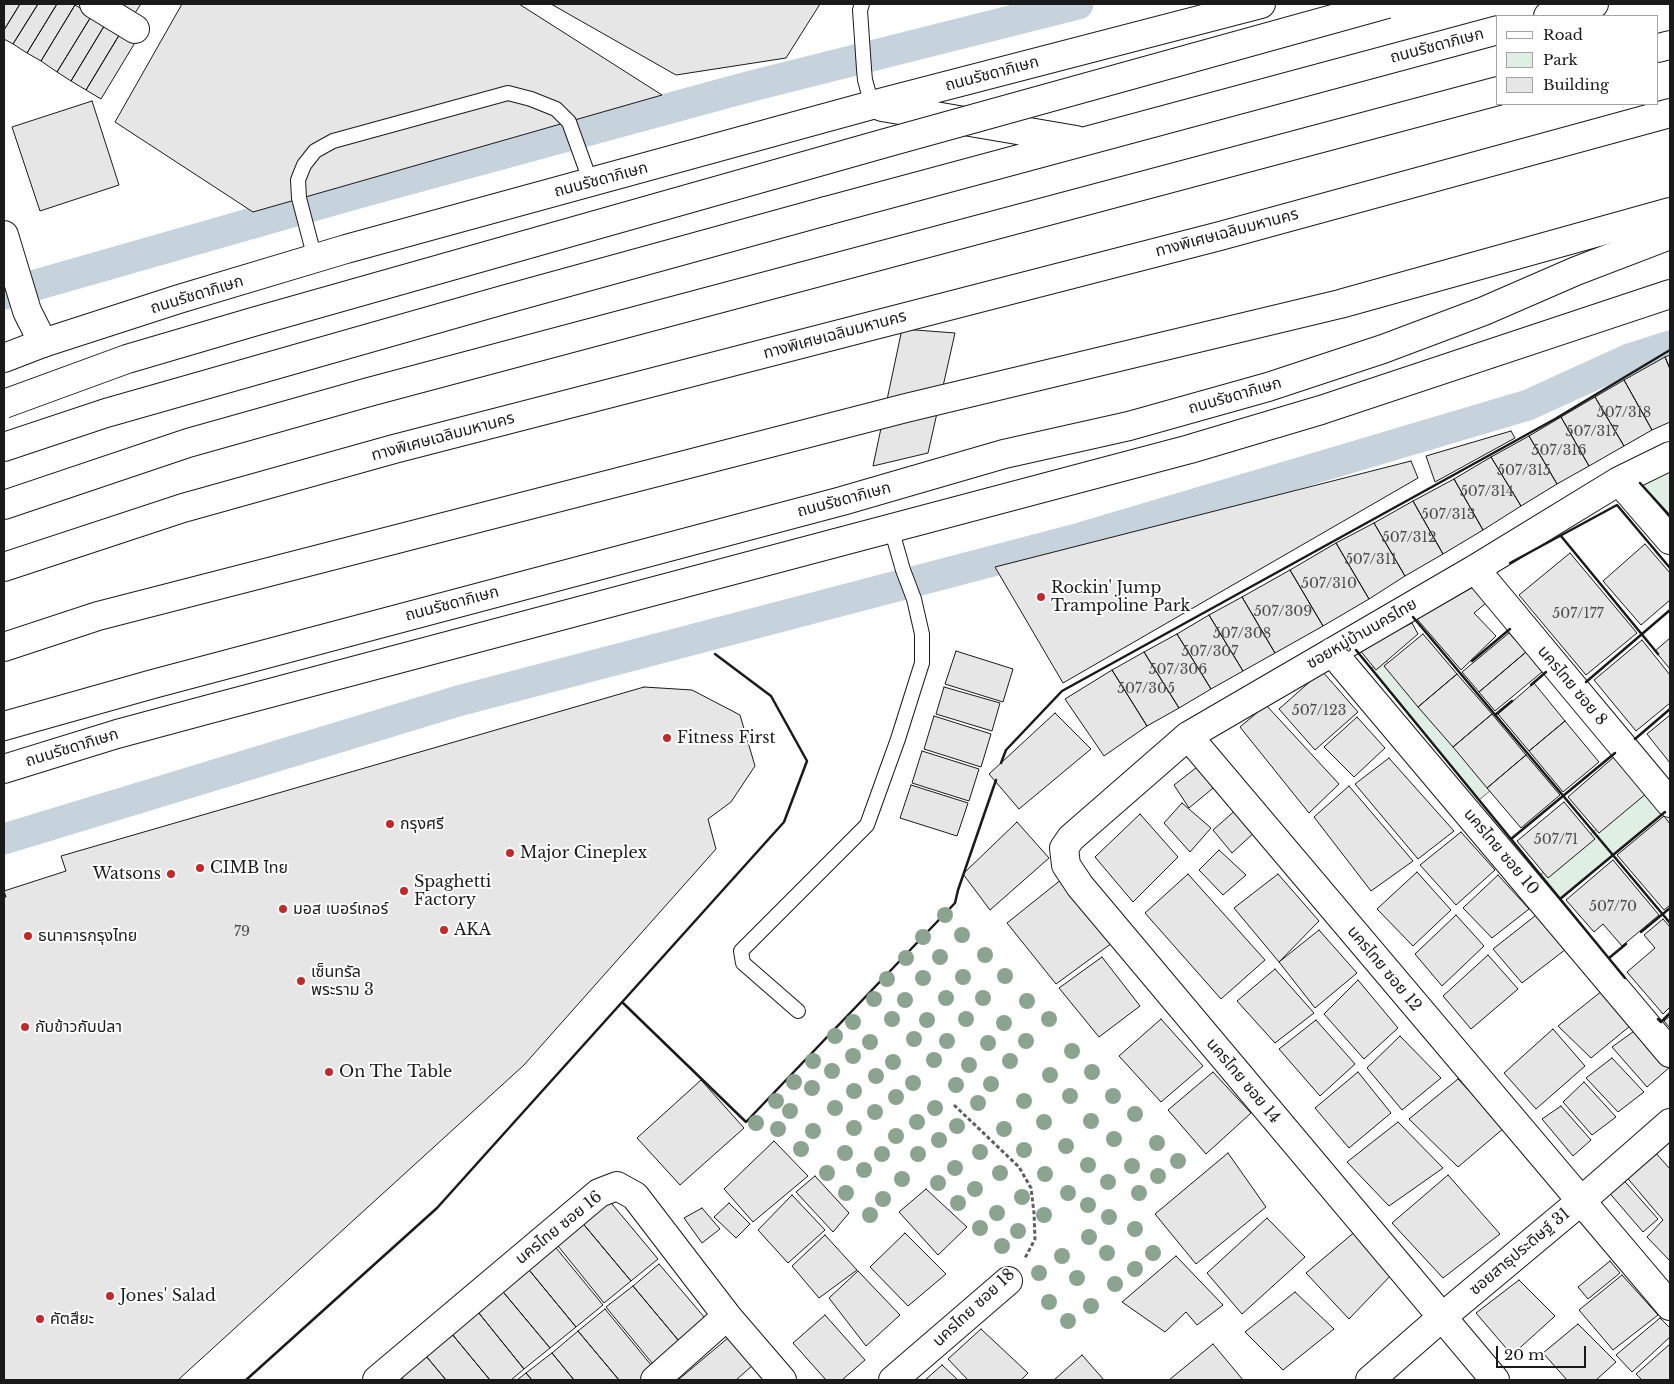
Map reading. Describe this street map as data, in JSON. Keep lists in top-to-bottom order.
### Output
{
  "streets": {
    "main road": [
      "ถนนรัชดาภิเษก",
      "ทางพิเศษเฉลิมมหานคร",
      "ซอยหมู่บ้านนครไทย",
      "นครไทย ซอย 8",
      "นครไทย ซอย 10",
      "นครไทย ซอย 12",
      "นครไทย ซอย 14",
      "นครไทย ซอย 16",
      "ซอยสาธุประดิษฐ์ 31",
      "นครไทย ซอย 18"
    ]
  },
  "crossings": [
    ["ซอยหมู่บ้านนครไทย", "นครไทย ซอย 8"],
    ["ซอยหมู่บ้านนครไทย", "นครไทย ซอย 10"],
    ["ซอยหมู่บ้านนครไทย", "นครไทย ซอย 12"],
    ["ซอยหมู่บ้านนครไทย", "นครไทย ซอย 14"],
    ["นครไทย ซอย 12", "ซอยสาธุประดิษฐ์ 31"],
    ["นครไทย ซอย 14", "ซอยสาธุประดิษฐ์ 31"]
  ],
  "places": [
    "Rockin' Jump Trampoline Park",
    "Fitness First",
    "กรุงศรี",
    "Major Cineplex",
    "CIMB ไทย",
    "Watsons",
    "Spaghetti Factory",
    "มอส เบอร์เกอร์",
    "AKA",
    "ธนาคารกรุงไทย",
    "เซ็นทรัล พระราม 3",
    "กับข้าวกับปลา",
    "On The Table",
    "Jones' Salad",
    "คัตสึยะ"
  ],
  "house_numbers": [
    "507/318",
    "507/317",
    "507/316",
    "507/315",
    "507/314",
    "507/313",
    "507/312",
    "507/311",
    "507/310",
    "507/309",
    "507/177",
    "507/308",
    "507/307",
    "507/306",
    "507/305",
    "507/123",
    "507/71",
    "507/70",
    "79"
  ],
  "legend": ["Road", "Park", "Building"],
  "scale_bar": "20 m"
}
